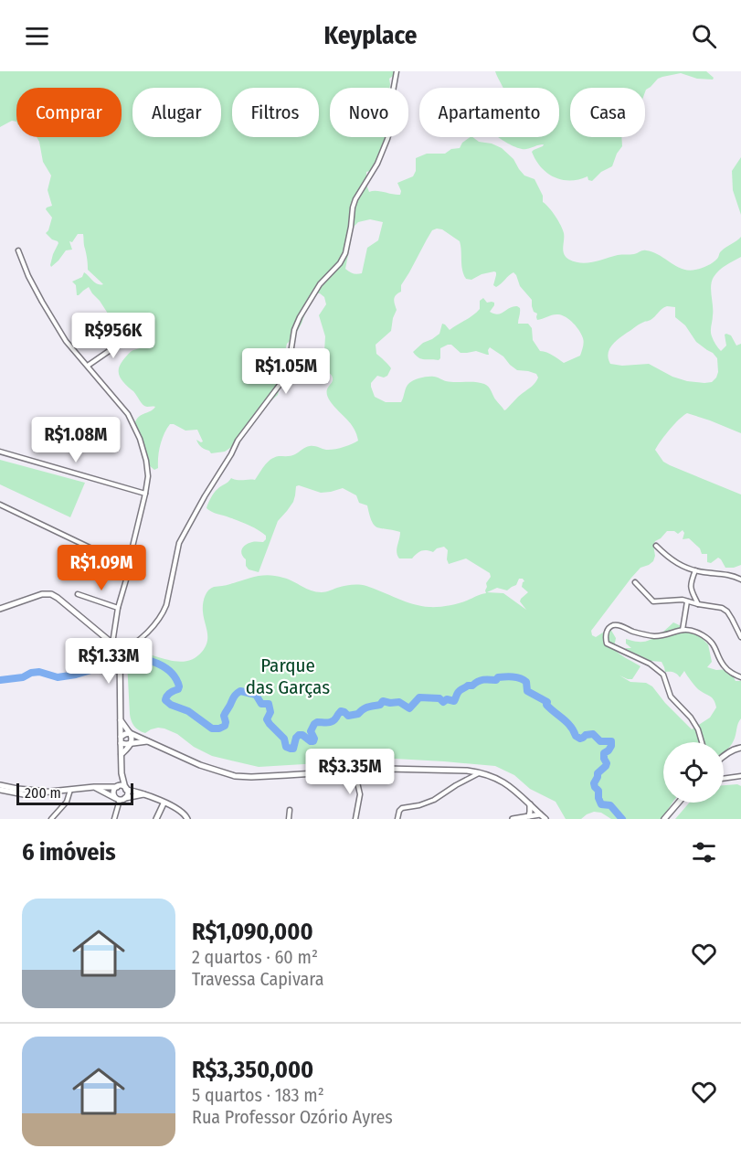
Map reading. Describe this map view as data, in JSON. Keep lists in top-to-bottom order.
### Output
{
  "parks": ["Parque das Garças"],
  "scale_bar": "200 m",
  "page": {
    "header": "Keyplace",
    "chip": [
      "Comprar",
      "Alugar",
      "Filtros",
      "Novo",
      "Apartamento",
      "Casa"
    ],
    "price": [
      "R$956K",
      "R$1.05M",
      "R$1.08M",
      "R$1.09M",
      "R$1.33M",
      "R$3.35M"
    ],
    "scale": "200 m",
    "heading": "6 imóveis",
    "list": [
      {
        "name": "R$1,090,000",
        "note": "2 quartos · 60 m² · Travessa Capivara"
      },
      {
        "name": "R$3,350,000",
        "note": "5 quartos · 183 m² · Rua Professor Ozório Ayres"
      }
    ]
  }
}
